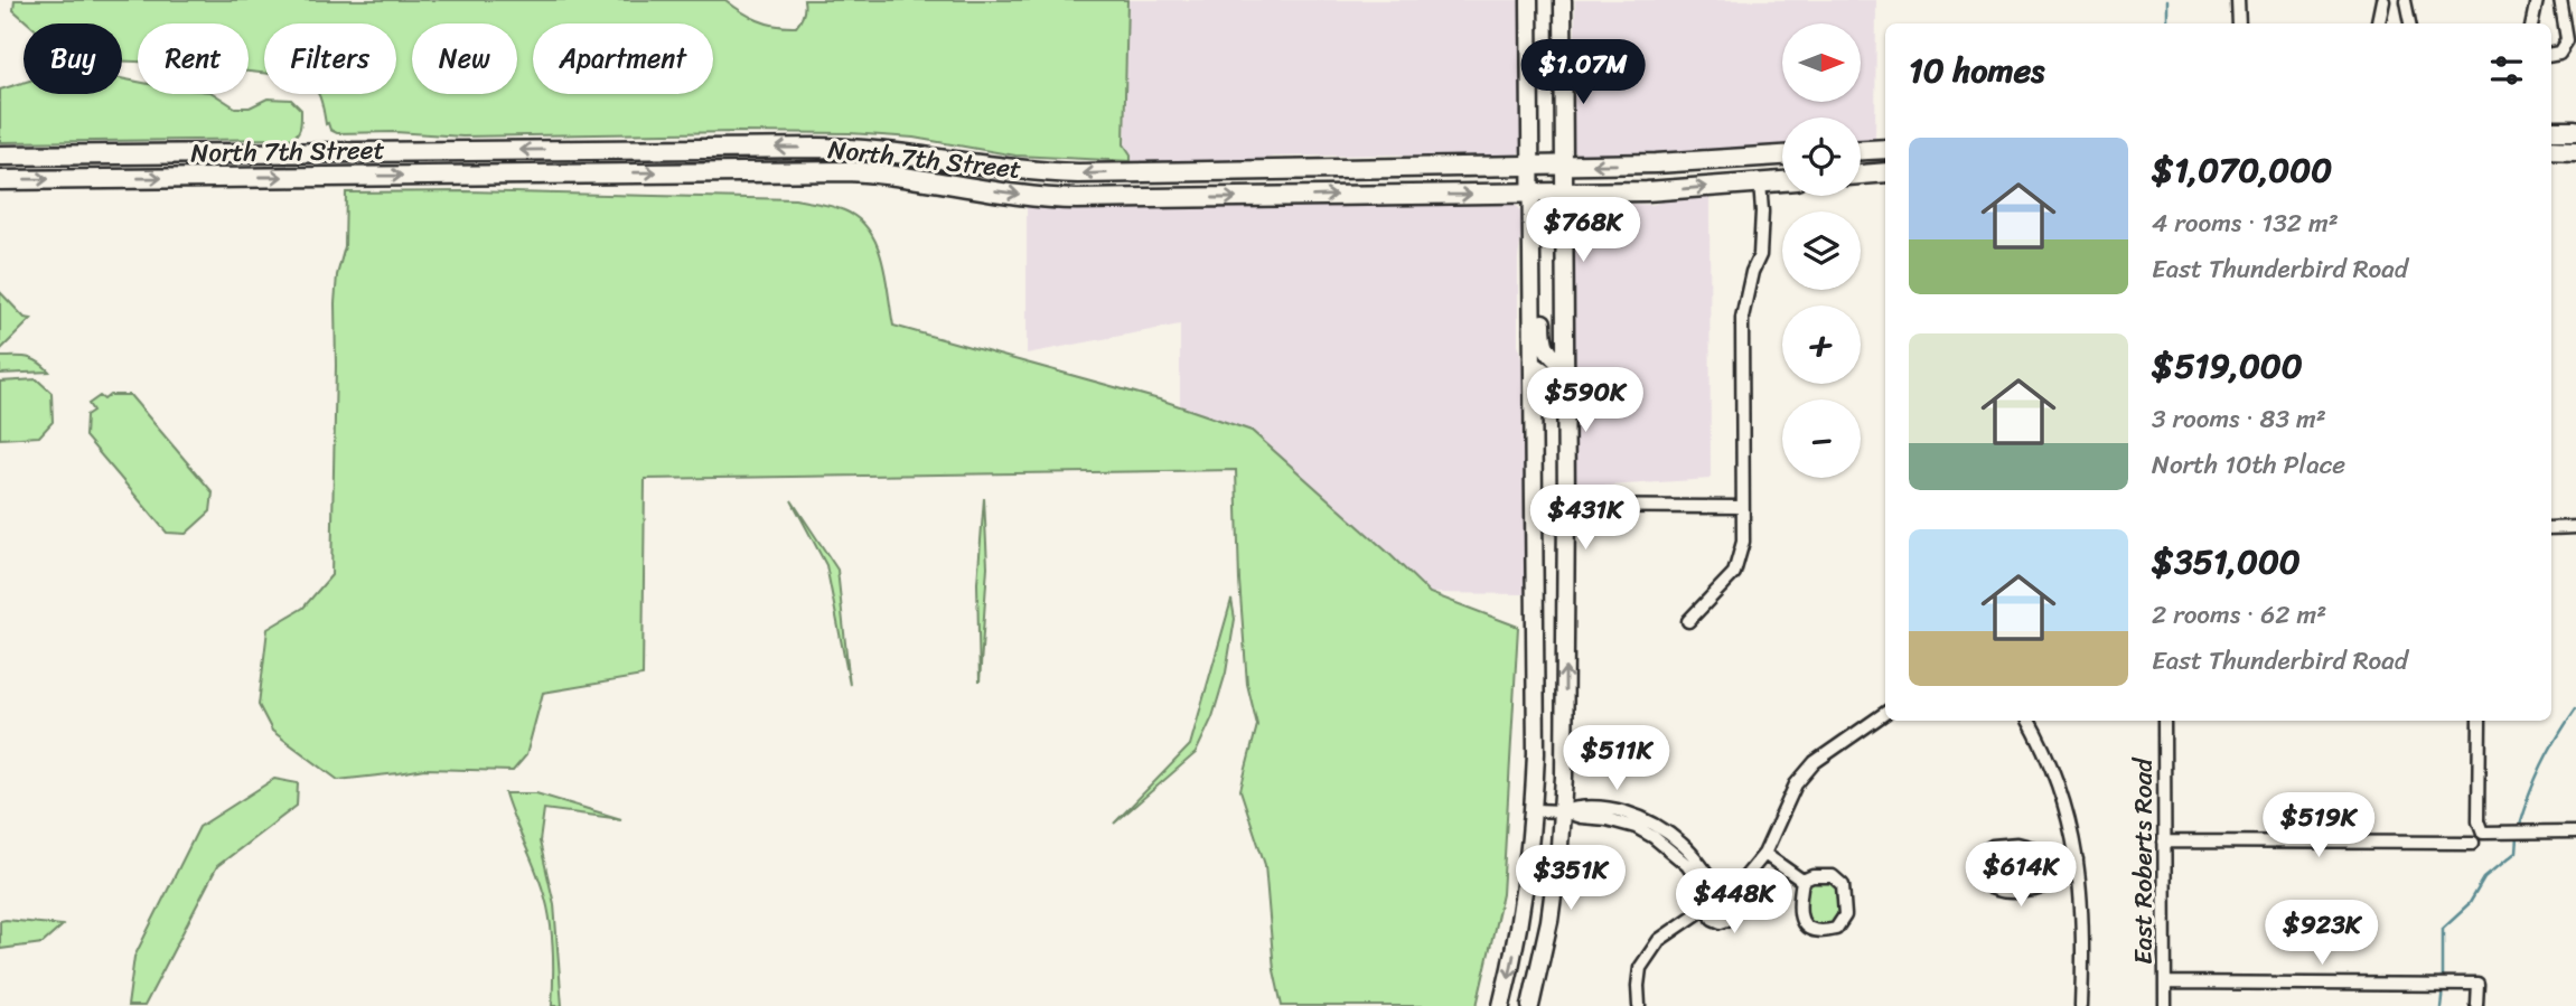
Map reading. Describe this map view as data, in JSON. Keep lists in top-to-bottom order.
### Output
{
  "streets": {
    "main road": ["North 7th Street"],
    "street": ["East Roberts Road"]
  },
  "north": "right",
  "page": {
    "map_buttons": ["+", "−"],
    "chip": [
      "Buy",
      "Rent",
      "Filters",
      "New",
      "Apartment"
    ],
    "heading": "10 homes",
    "price": [
      "$1.07M",
      "$768K",
      "$590K",
      "$431K",
      "$511K",
      "$519K",
      "$614K",
      "$351K",
      "$448K",
      "$923K"
    ],
    "list": [
      {
        "name": "$1,070,000",
        "note": "4 rooms · 132 m² · East Thunderbird Road"
      },
      {
        "name": "$519,000",
        "note": "3 rooms · 83 m² · North 10th Place"
      },
      {
        "name": "$351,000",
        "note": "2 rooms · 62 m² · East Thunderbird Road"
      }
    ]
  }
}
